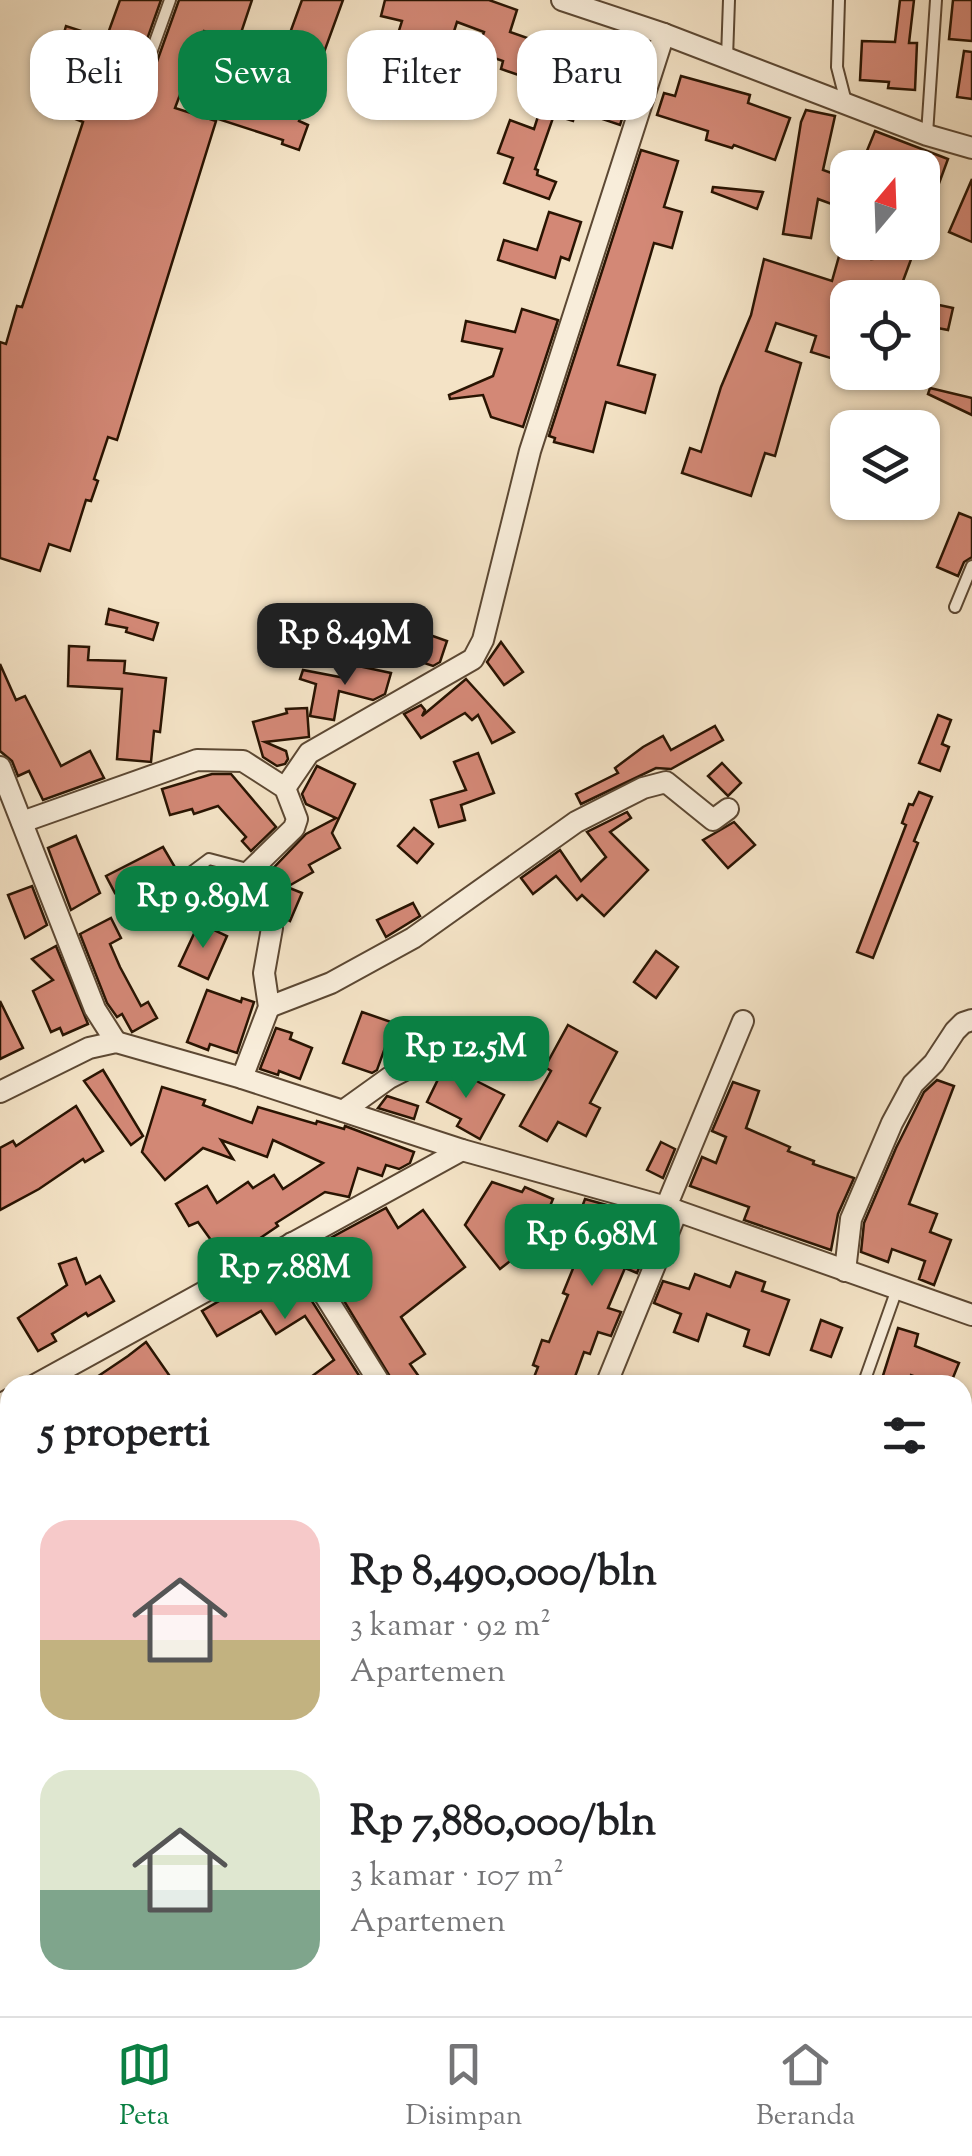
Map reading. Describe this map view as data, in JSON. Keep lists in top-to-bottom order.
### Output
{
  "north": "top",
  "page": {
    "chip": [
      "Beli",
      "Sewa",
      "Filter",
      "Baru"
    ],
    "price": [
      "Rp 8.49M",
      "Rp 9.89M",
      "Rp 12.5M",
      "Rp 6.98M",
      "Rp 7.88M"
    ],
    "heading": "5 properti",
    "list": [
      {
        "name": "Rp 8,490,000/bln",
        "note": "3 kamar · 92 m² · Apartemen"
      },
      {
        "name": "Rp 7,880,000/bln",
        "note": "3 kamar · 107 m² · Apartemen"
      }
    ],
    "tabs": ["Peta", "Disimpan", "Beranda"]
  }
}
